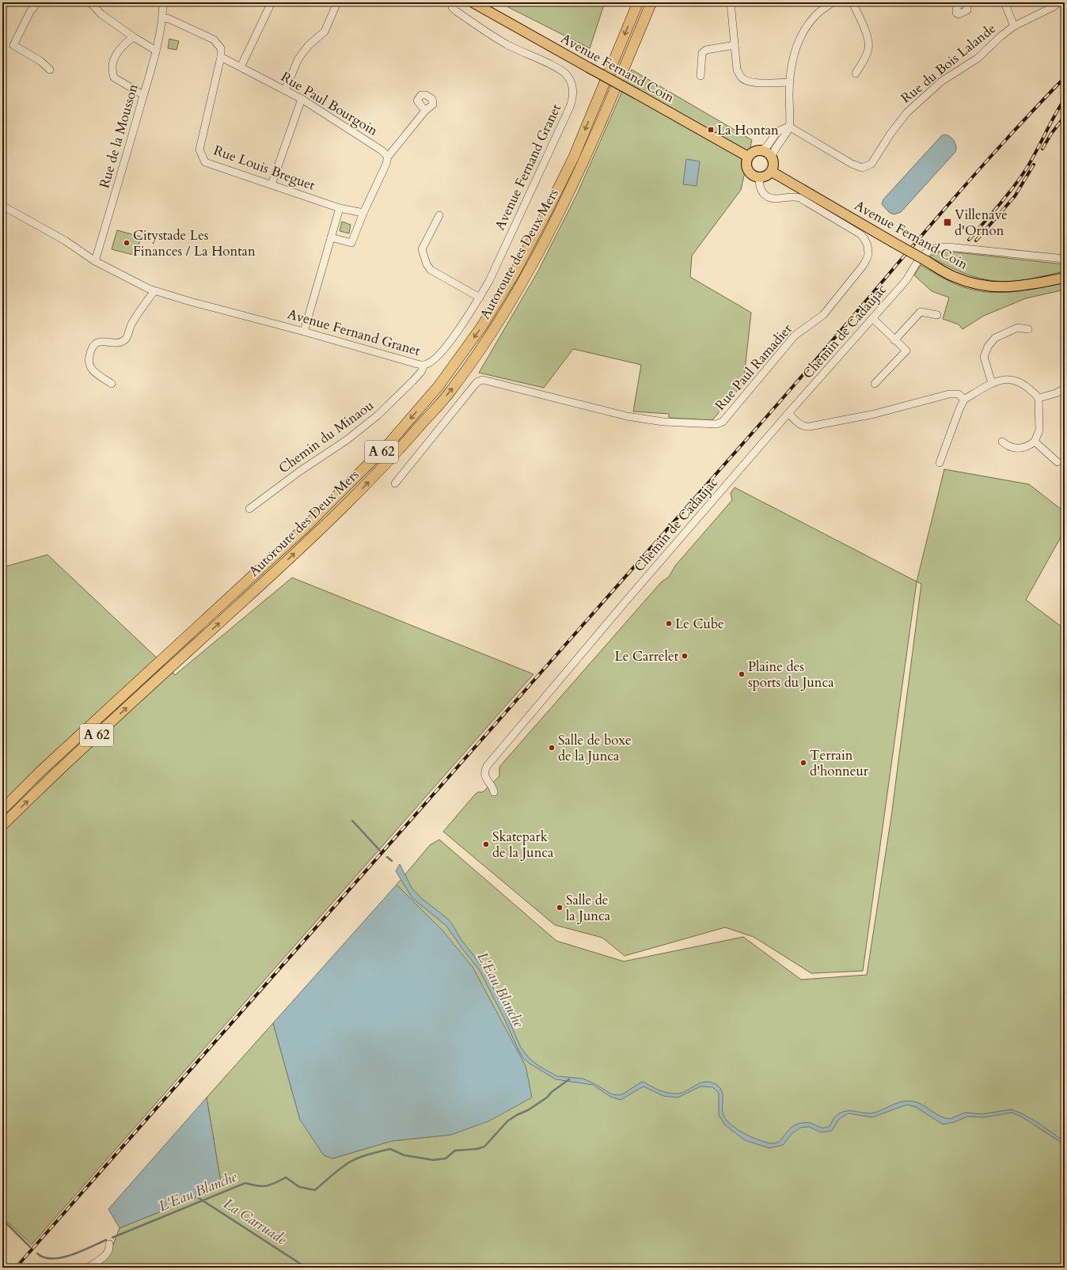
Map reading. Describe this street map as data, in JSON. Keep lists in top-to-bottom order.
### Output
{
  "streets": {
    "highway": ["Autoroute des Deux Mers", "A 62"],
    "main road": ["Avenue Fernand Coin"],
    "street": [
      "Rue du Bois Lalande",
      "Rue Paul Bourgoin",
      "Rue de la Mousson",
      "Avenue Fernand Granet",
      "Rue Louis Breguet",
      "Chemin de Cadaujac",
      "Rue Paul Ramadier",
      "Chemin du Minaou"
    ]
  },
  "crossings": [
    ["Avenue Fernand Coin", "Rue Paul Ramadier"],
    ["Rue Paul Bourgoin", "Rue Louis Breguet"],
    ["Rue de la Mousson", "Avenue Fernand Granet"],
    ["Avenue Fernand Granet", "Chemin du Minaou"]
  ],
  "water": ["L'Eau Blanche", "La Carruade"],
  "places": {
    "transit": ["La Hontan", "Villenave d'Ornon"],
    "other": [
      "Citystade Les Finances / La Hontan",
      "Le Cube",
      "Le Carrelet",
      "Plaine des sports du Junca",
      "Salle de boxe de la Junca",
      "Terrain d'honneur",
      "Skatepark de la Junca",
      "Salle de la Junca"
    ]
  }
}
